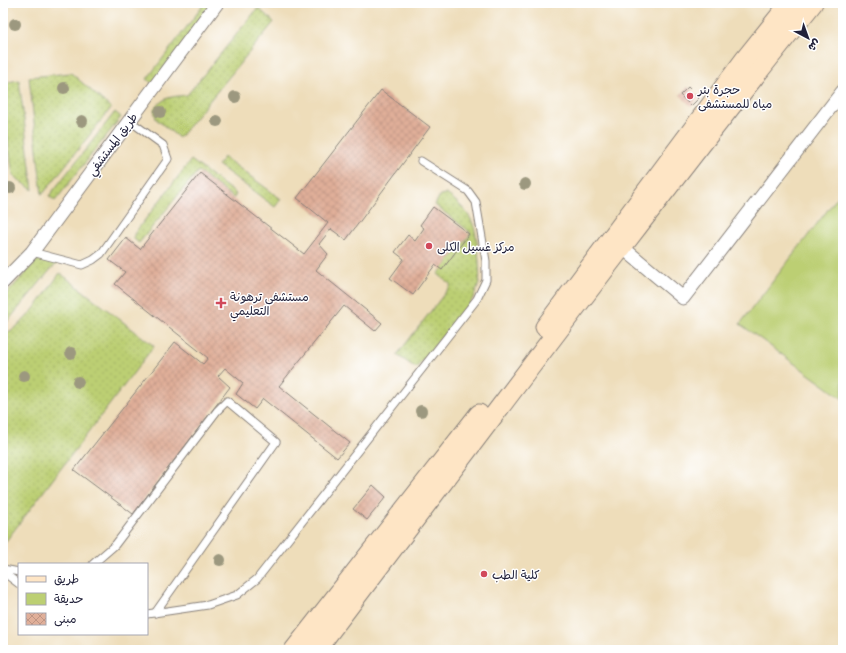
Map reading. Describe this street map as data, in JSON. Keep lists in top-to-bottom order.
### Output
{
  "streets": {
    "street": ["طريق المستشفي"]
  },
  "places": {
    "other": ["حجرة بئر مياه للمستشفى", "مركز غسيل الكلى", "كلية الطب"],
    "health": ["مستشفى ترهونة التعليمي"]
  },
  "legend": ["طريق", "حديقة", "مبنى"],
  "north": "bottom right"
}
